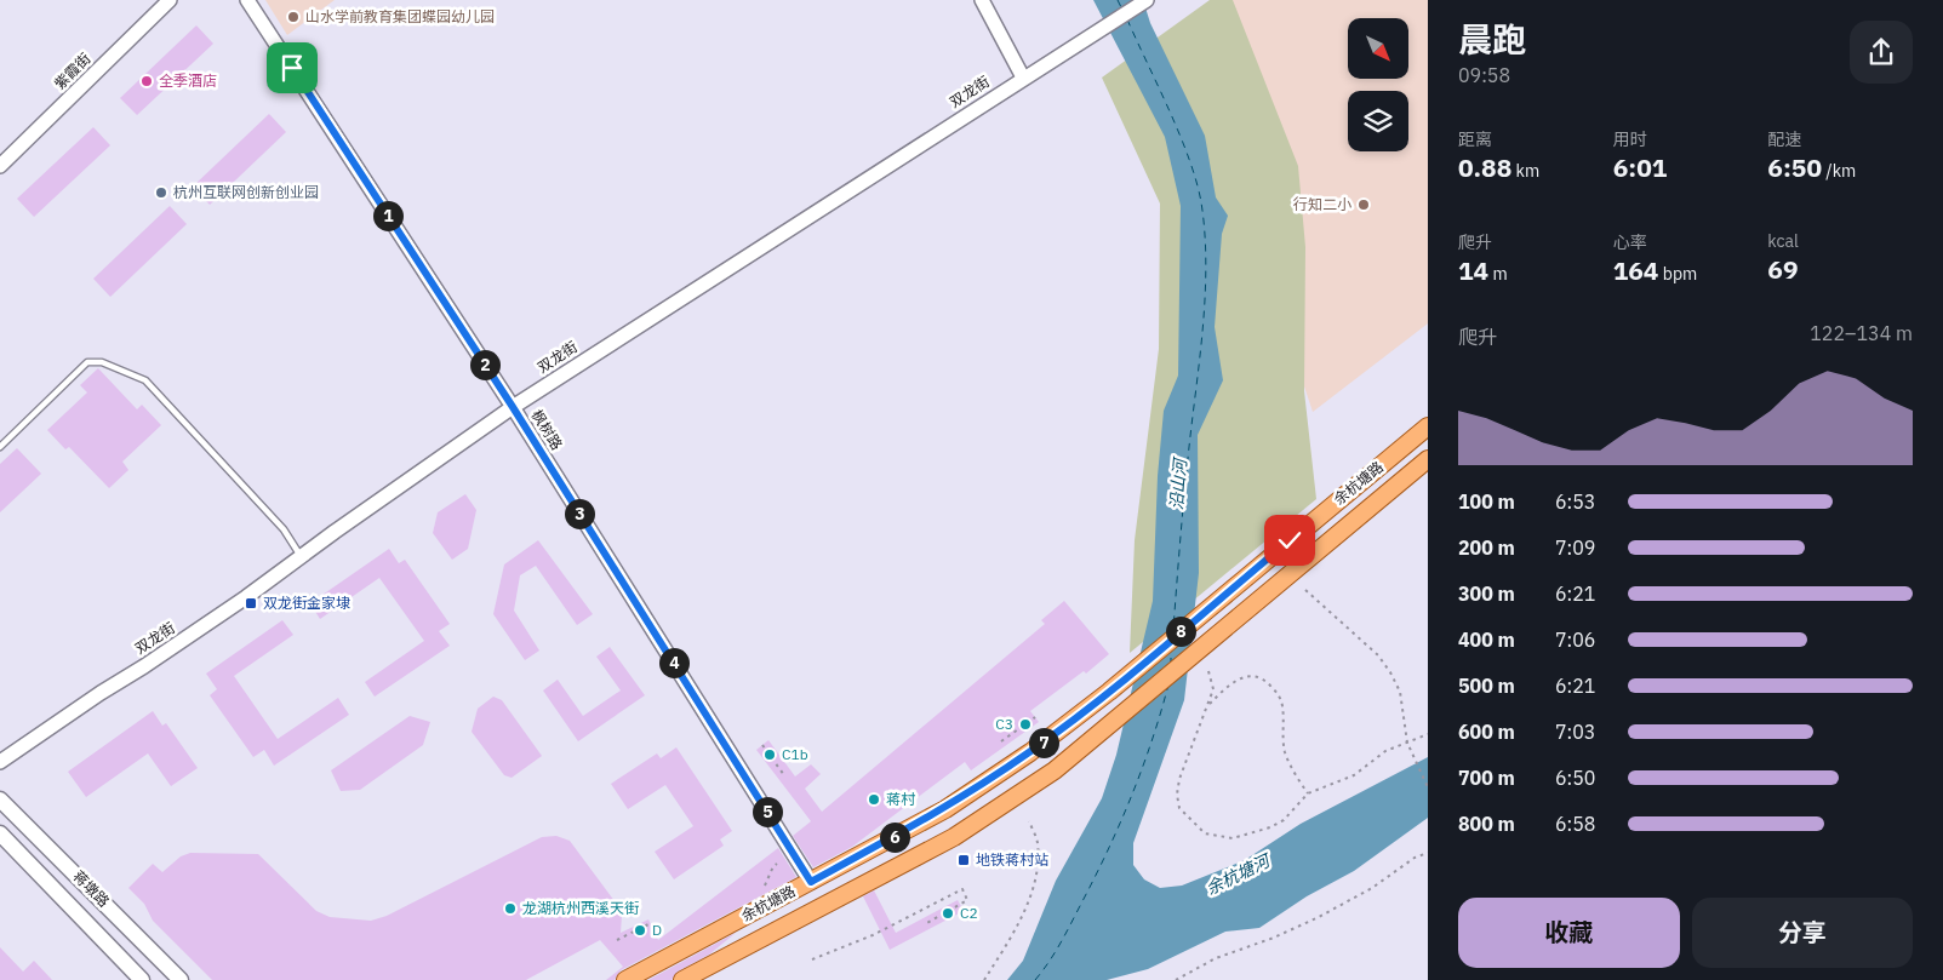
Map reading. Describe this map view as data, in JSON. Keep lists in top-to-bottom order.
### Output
{
  "streets": {
    "main road": ["余杭塘路", "蒋墩路"],
    "street": ["紫霞街", "双龙街", "枫树路"]
  },
  "crossings": [
    ["双龙街", "枫树路"],
    ["枫树路", "余杭塘路"]
  ],
  "water": ["沿山河", "余杭塘河"],
  "places": {
    "other": [
      "山水学前教育集团蝶园幼儿园",
      "全季酒店",
      "杭州互联网创新创业园",
      "行知二小",
      "C3",
      "C1b",
      "蒋村",
      "龙湖杭州西溪天街",
      "C2",
      "D"
    ],
    "transit": ["双龙街金家埭", "地铁蒋村站"]
  },
  "north": "bottom right",
  "page": {
    "heading": ["晨跑", "09:58"],
    "stats": [
      ["距离", "0.88 km"],
      ["用时", "6:01"],
      ["配速", "6:50 /km"],
      ["爬升", "14 m"],
      ["心率", "164 bpm"],
      ["kcal", "69"]
    ],
    "pins": [
      "1",
      "2",
      "3",
      "8",
      "4",
      "7",
      "5",
      "6"
    ],
    "chart": ["爬升", "122–134 m"],
    "list": [
      {
        "name": "100 m",
        "note": "6:53"
      },
      {
        "name": "200 m",
        "note": "7:09"
      },
      {
        "name": "300 m",
        "note": "6:21"
      },
      {
        "name": "400 m",
        "note": "7:06"
      },
      {
        "name": "500 m",
        "note": "6:21"
      },
      {
        "name": "600 m",
        "note": "7:03"
      },
      {
        "name": "700 m",
        "note": "6:50"
      },
      {
        "name": "800 m",
        "note": "6:58"
      }
    ],
    "buttons": ["收藏", "分享"]
  }
}
